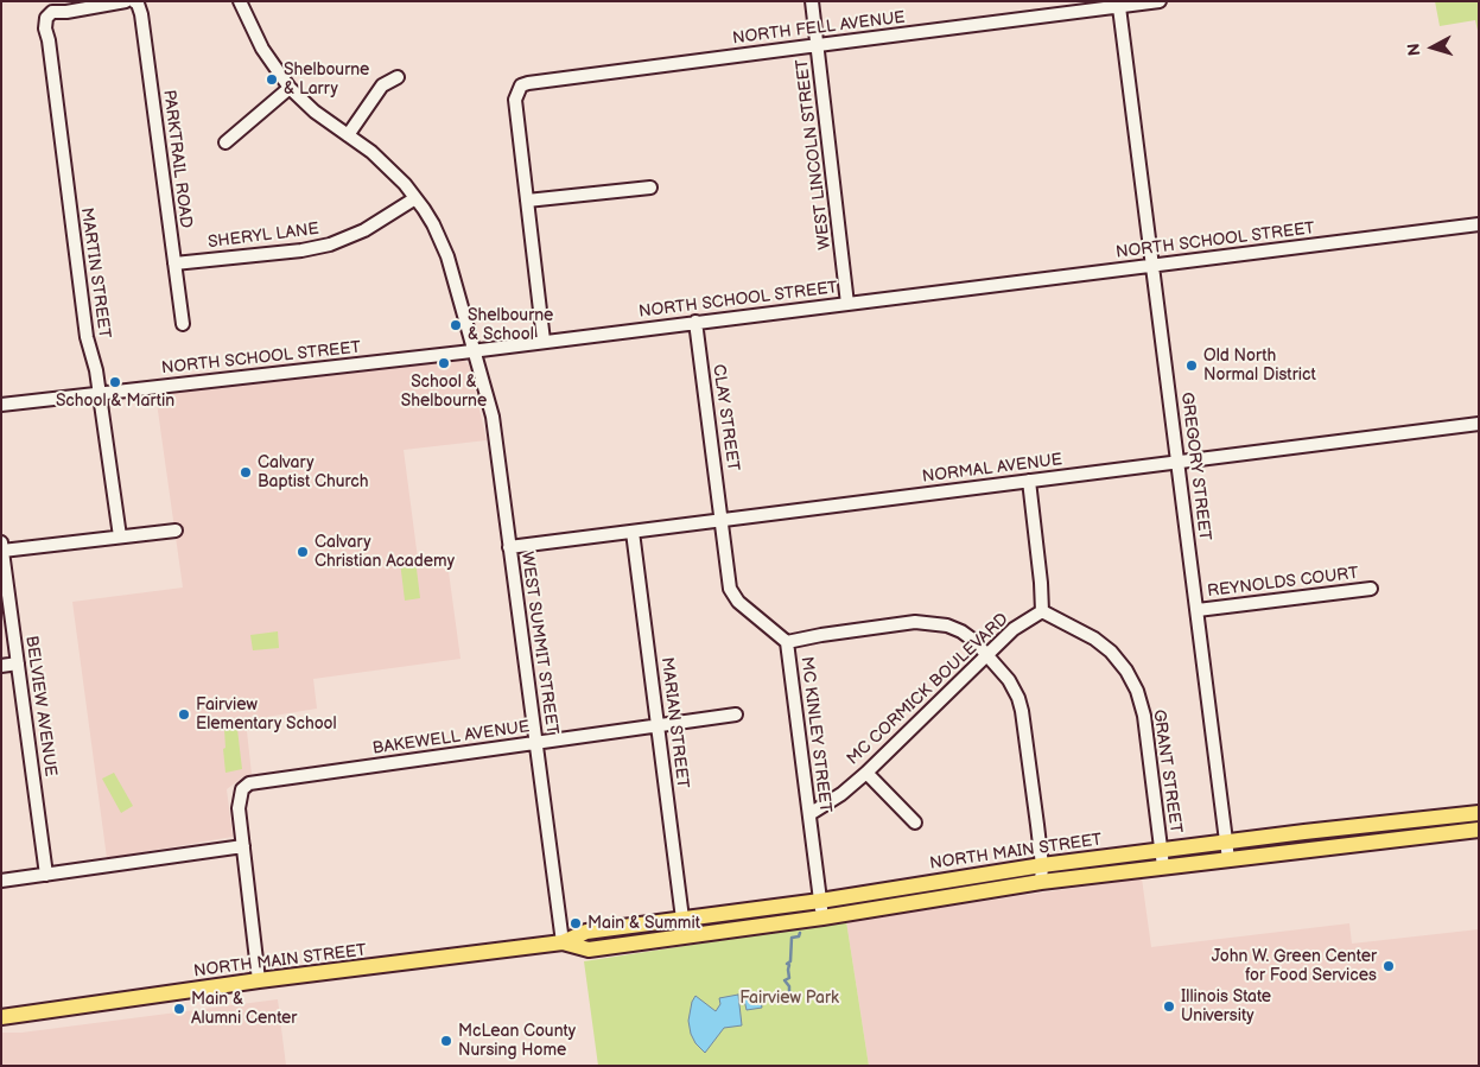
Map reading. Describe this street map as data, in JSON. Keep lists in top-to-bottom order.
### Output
{
  "streets": {
    "main road": ["NORTH MAIN STREET"],
    "street": [
      "NORTH FELL AVENUE",
      "WEST LINCOLN STREET",
      "PARKTRAIL ROAD",
      "SHERYL LANE",
      "NORTH SCHOOL STREET",
      "MARTIN STREET",
      "CLAY STREET",
      "GREGORY STREET",
      "NORMAL AVENUE",
      "REYNOLDS COURT",
      "WEST SUMMIT STREET",
      "MC CORMICK BOULEVARD",
      "BELVIEW AVENUE",
      "MARIAN STREET",
      "MC KINLEY STREET",
      "BAKEWELL AVENUE",
      "GRANT STREET"
    ]
  },
  "crossings": [
    ["NORTH FELL AVENUE", "WEST LINCOLN STREET"],
    ["NORTH FELL AVENUE", "GREGORY STREET"],
    ["WEST LINCOLN STREET", "NORTH SCHOOL STREET"],
    ["PARKTRAIL ROAD", "SHERYL LANE"],
    ["SHERYL LANE", "WEST SUMMIT STREET"],
    ["NORTH SCHOOL STREET", "MARTIN STREET"],
    ["NORTH SCHOOL STREET", "CLAY STREET"],
    ["NORTH SCHOOL STREET", "GREGORY STREET"],
    ["NORTH SCHOOL STREET", "WEST SUMMIT STREET"],
    ["CLAY STREET", "NORMAL AVENUE"],
    ["CLAY STREET", "MC KINLEY STREET"],
    ["GREGORY STREET", "NORMAL AVENUE"],
    ["GREGORY STREET", "REYNOLDS COURT"],
    ["GREGORY STREET", "NORTH MAIN STREET"],
    ["NORMAL AVENUE", "WEST SUMMIT STREET"],
    ["NORMAL AVENUE", "MARIAN STREET"],
    ["NORMAL AVENUE", "MC KINLEY STREET"],
    ["WEST SUMMIT STREET", "BAKEWELL AVENUE"],
    ["WEST SUMMIT STREET", "NORTH MAIN STREET"],
    ["MC CORMICK BOULEVARD", "MC KINLEY STREET"],
    ["MC CORMICK BOULEVARD", "GRANT STREET"],
    ["MARIAN STREET", "BAKEWELL AVENUE"],
    ["MARIAN STREET", "NORTH MAIN STREET"],
    ["MC KINLEY STREET", "NORTH MAIN STREET"],
    ["GRANT STREET", "NORTH MAIN STREET"]
  ],
  "parks": ["Fairview Park"],
  "places": [
    "Shelbourne & Larry",
    "Shelbourne & School",
    "School & Shelbourne",
    "Old North Normal District",
    "School & Martin",
    "Calvary Baptist Church",
    "Calvary Christian Academy",
    "Fairview Elementary School",
    "Main & Summit",
    "John W. Green Center for Food Services",
    "Illinois State University",
    "Main & Alumni Center",
    "McLean County Nursing Home"
  ],
  "north": "left"
}
